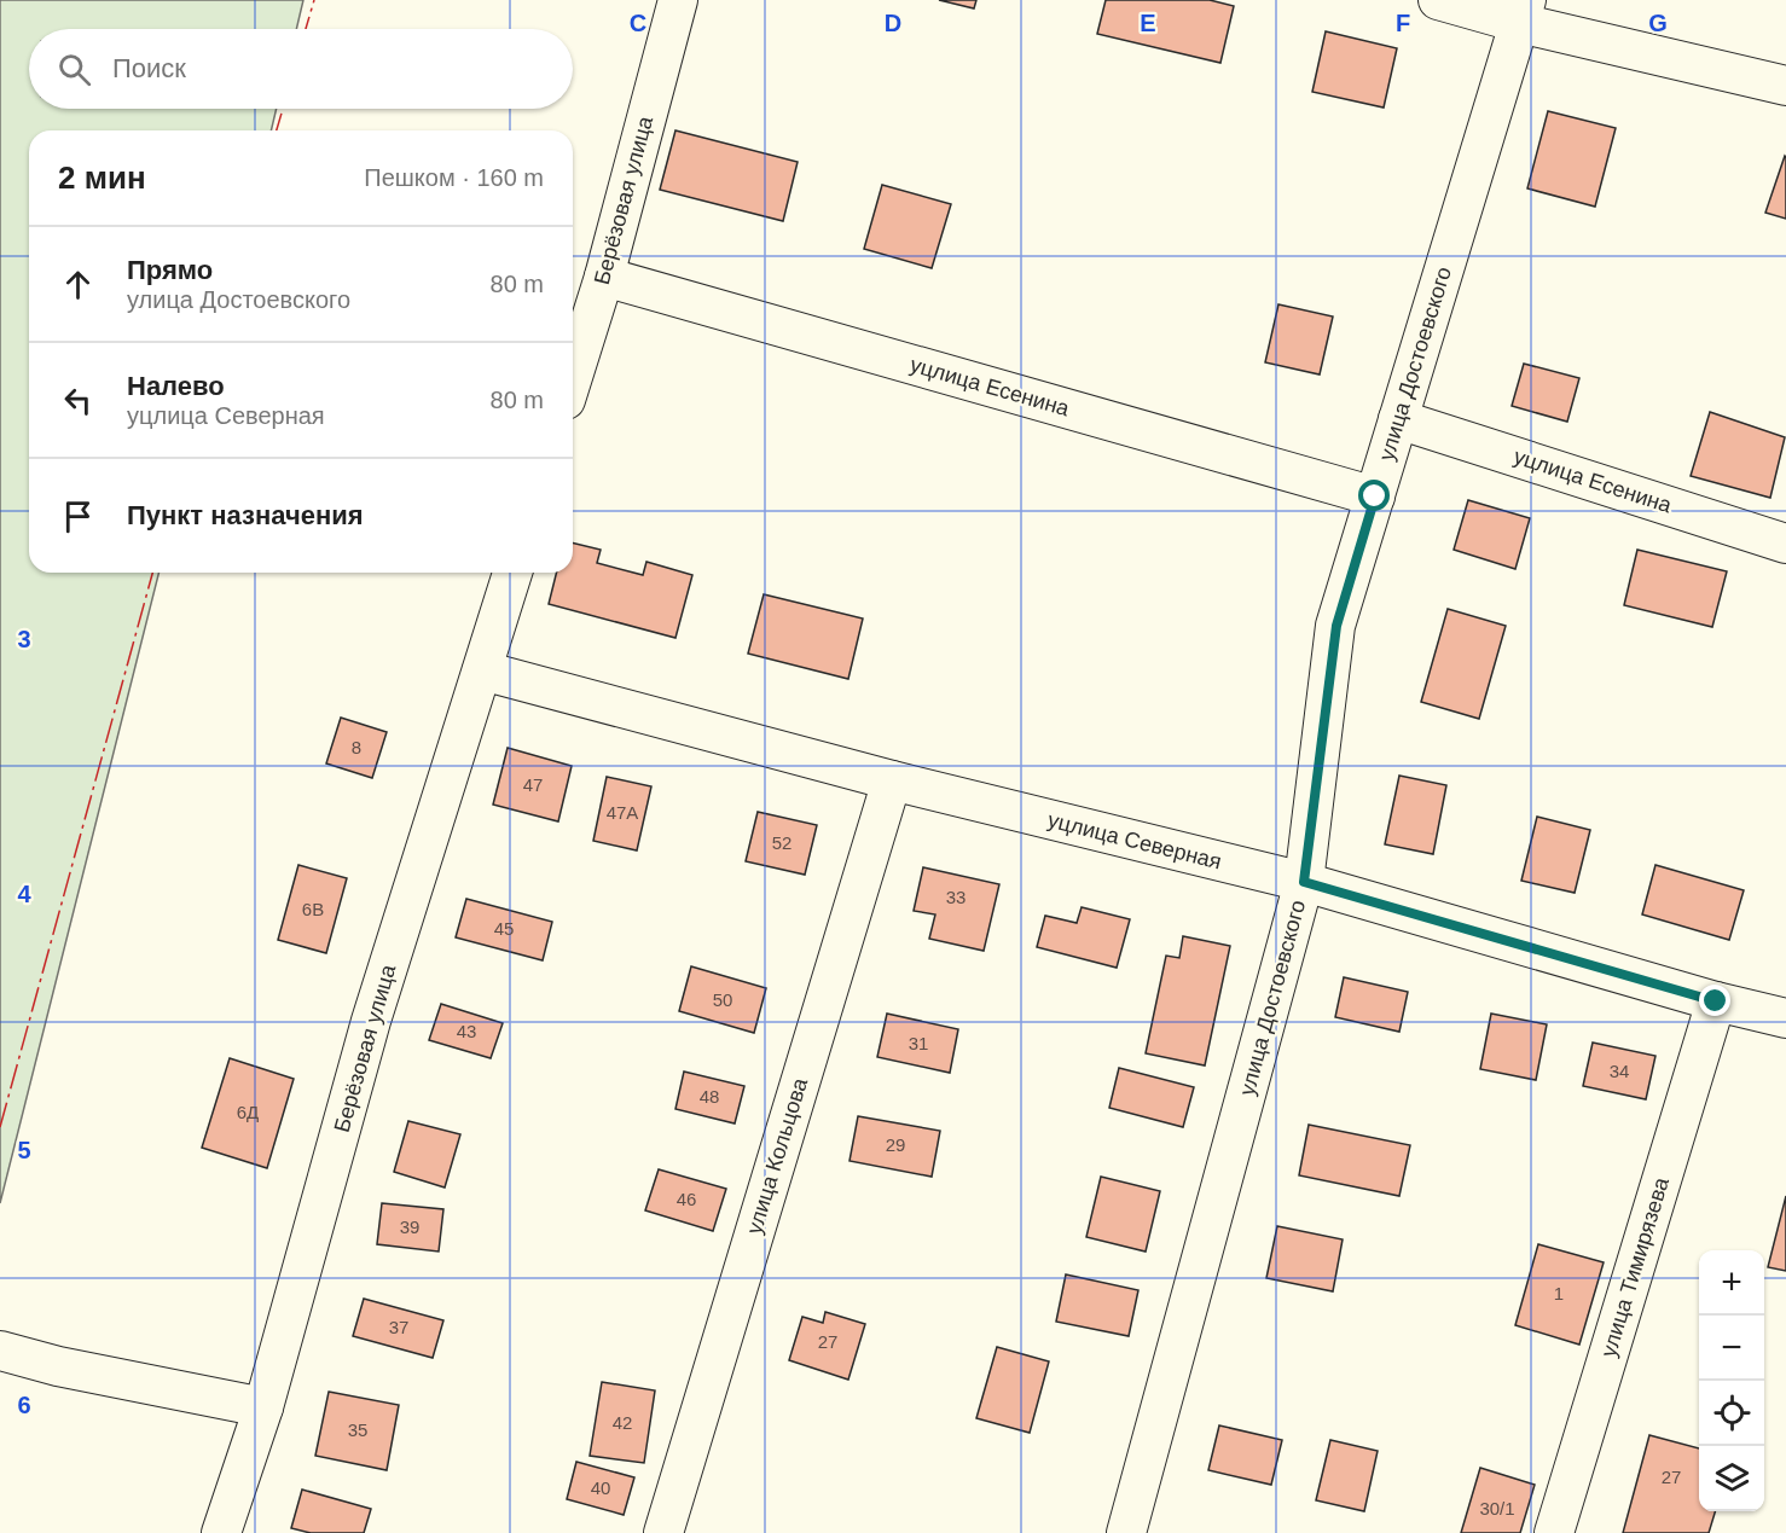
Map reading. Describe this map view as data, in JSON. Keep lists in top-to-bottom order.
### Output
{
  "streets": {
    "street": [
      "Берёзовая улица",
      "улица Достоевского",
      "уцлица Есенина",
      "уцлица Северная",
      "улица Кольцова",
      "улица Тимирязева"
    ]
  },
  "crossings": [
    ["Берёзовая улица", "уцлица Есенина"],
    ["Берёзовая улица", "уцлица Северная"],
    ["улица Достоевского", "уцлица Есенина"],
    ["улица Достоевского", "уцлица Северная"],
    ["уцлица Северная", "улица Кольцова"],
    ["уцлица Северная", "улица Тимирязева"]
  ],
  "house_numbers": [
    "8",
    "47",
    "47А",
    "52",
    "33",
    "6В",
    "45",
    "50",
    "43",
    "31",
    "34",
    "48",
    "6Д",
    "29",
    "46",
    "39",
    "1",
    "37",
    "27",
    "42",
    "35",
    "27",
    "40",
    "30/1"
  ],
  "page": {
    "search": "Поиск",
    "heading": ["2 мин", "Пешком · 160 m"],
    "list": [
      ["Прямо", "улица Достоевского", "80 m"],
      ["Налево", "уцлица Северная", "80 m"],
      "Пункт назначения"
    ],
    "map_buttons": ["+", "−"]
  },
  "grid": {
    "columns": [
      "C",
      "D",
      "E",
      "F",
      "G"
    ],
    "rows": [
      "3",
      "4",
      "5",
      "6"
    ]
  }
}
